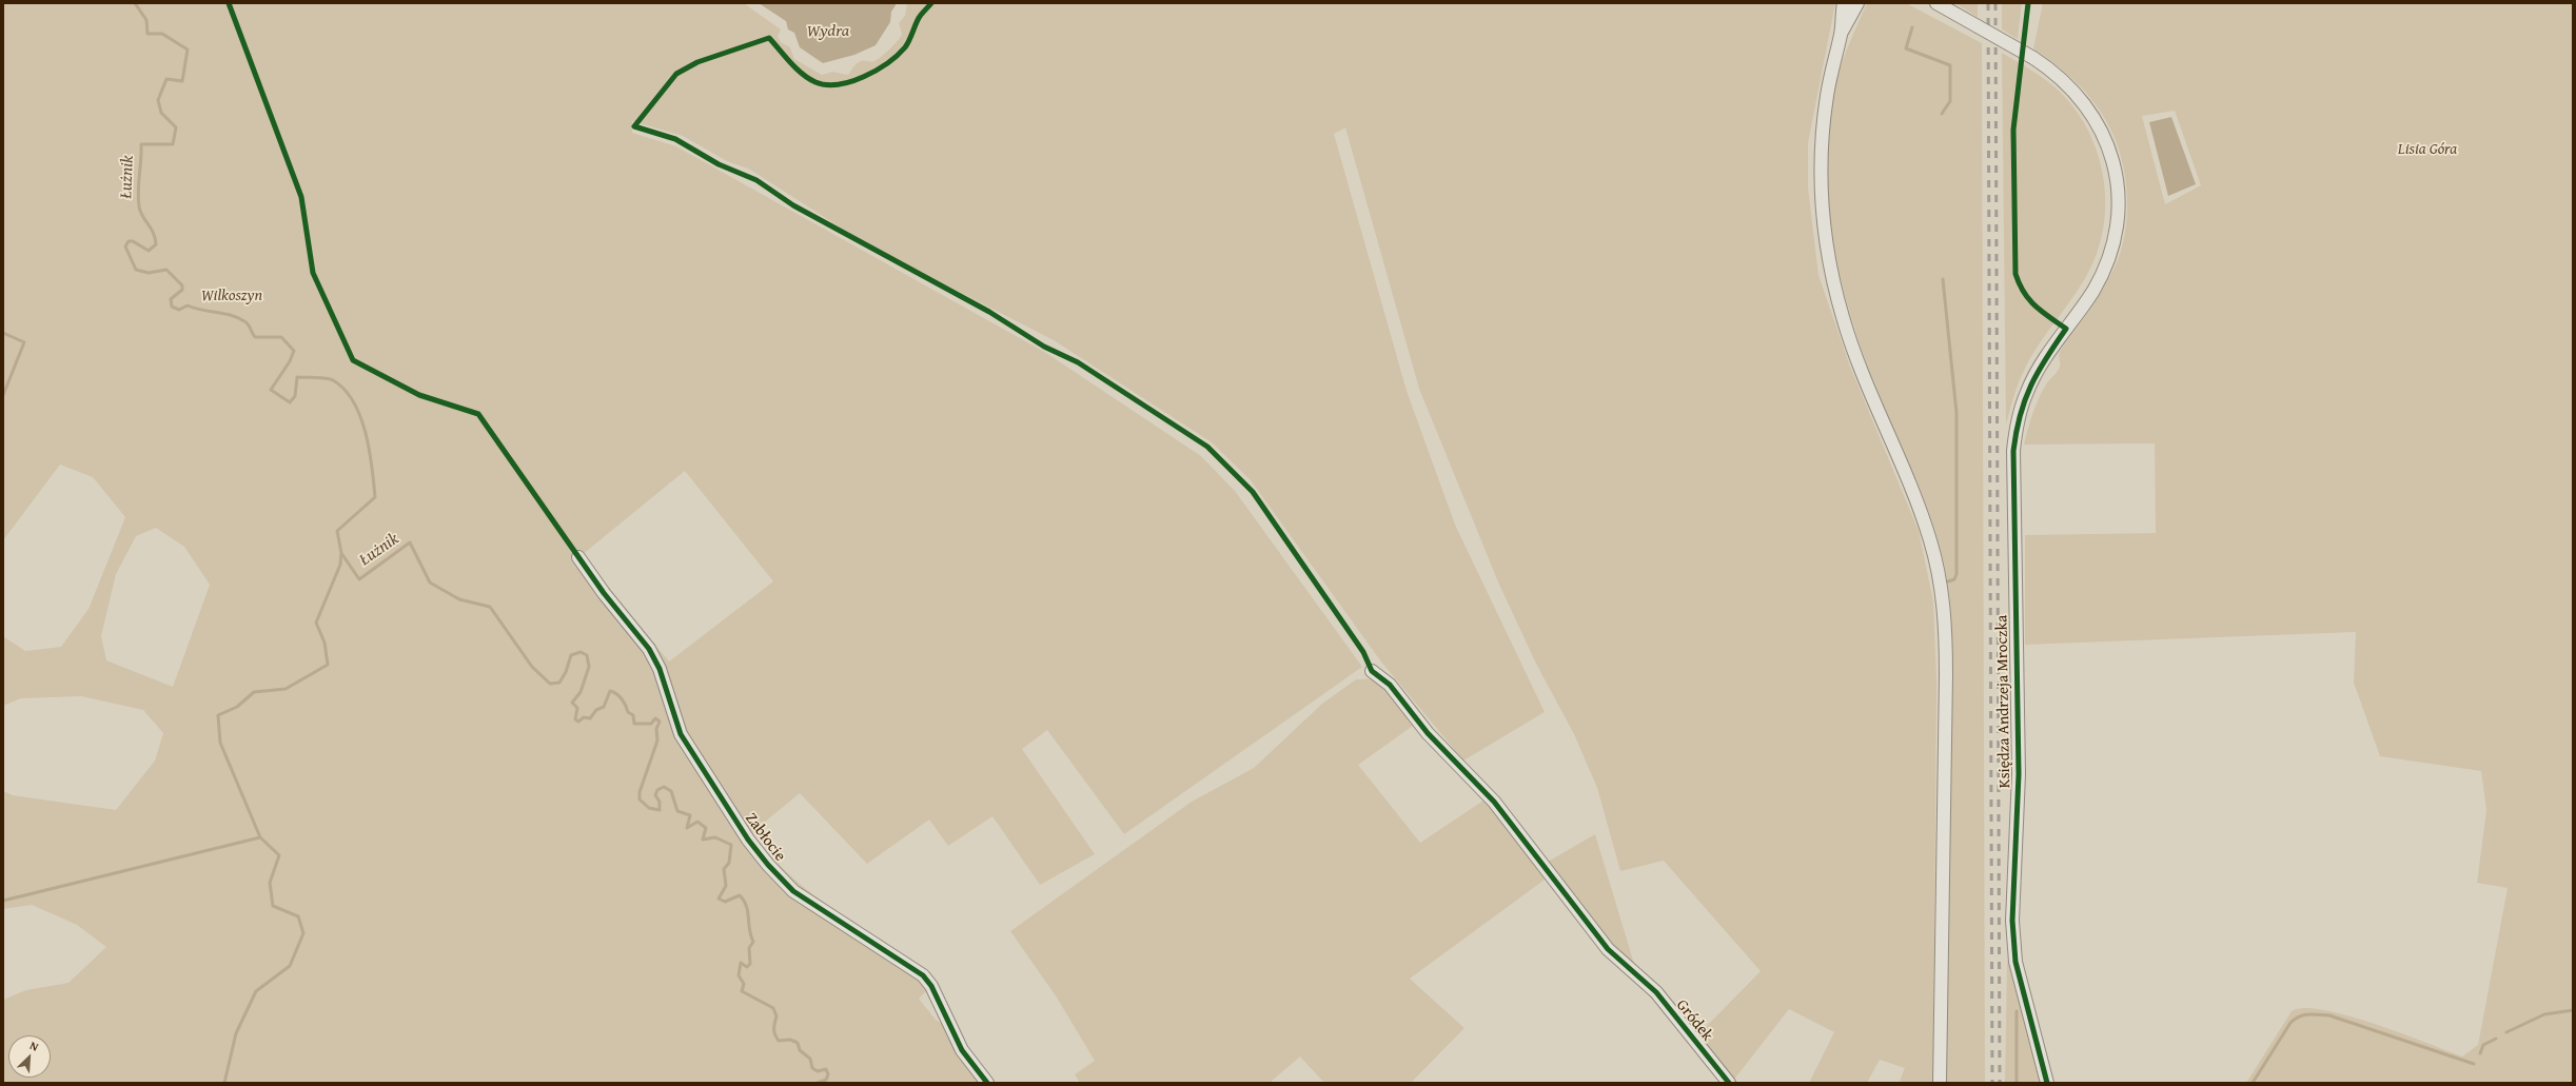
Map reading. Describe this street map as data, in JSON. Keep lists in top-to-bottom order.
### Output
{
  "streets": {
    "street": ["Księdza Andrzeja Mroczka", "Zabłocie", "Gródek"]
  },
  "water": ["Wydra", "Łużnik"],
  "parks": ["Lisia Góra", "Wilkoszyn"],
  "north": "top right"
}
